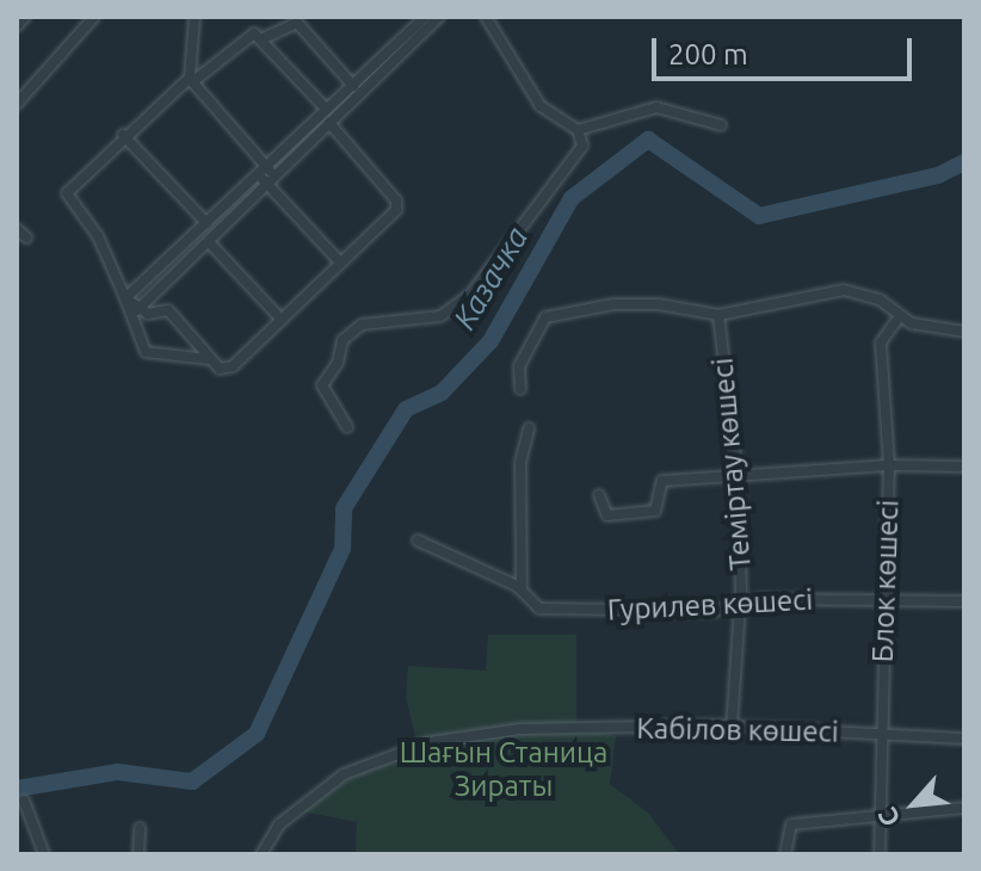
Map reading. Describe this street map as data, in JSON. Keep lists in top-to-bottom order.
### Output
{
  "streets": {
    "street": [
      "Теміртау көшесі",
      "Блок көшесі",
      "Гурилев көшесі",
      "Кабілов көшесі"
    ]
  },
  "crossings": [
    ["Теміртау көшесі", "Гурилев көшесі"],
    ["Теміртау көшесі", "Кабілов көшесі"],
    ["Блок көшесі", "Гурилев көшесі"],
    ["Блок көшесі", "Кабілов көшесі"]
  ],
  "water": ["Казачка"],
  "parks": ["Шағын Станица Зираты"],
  "scale_bar": "200 m",
  "north": "bottom left"
}
